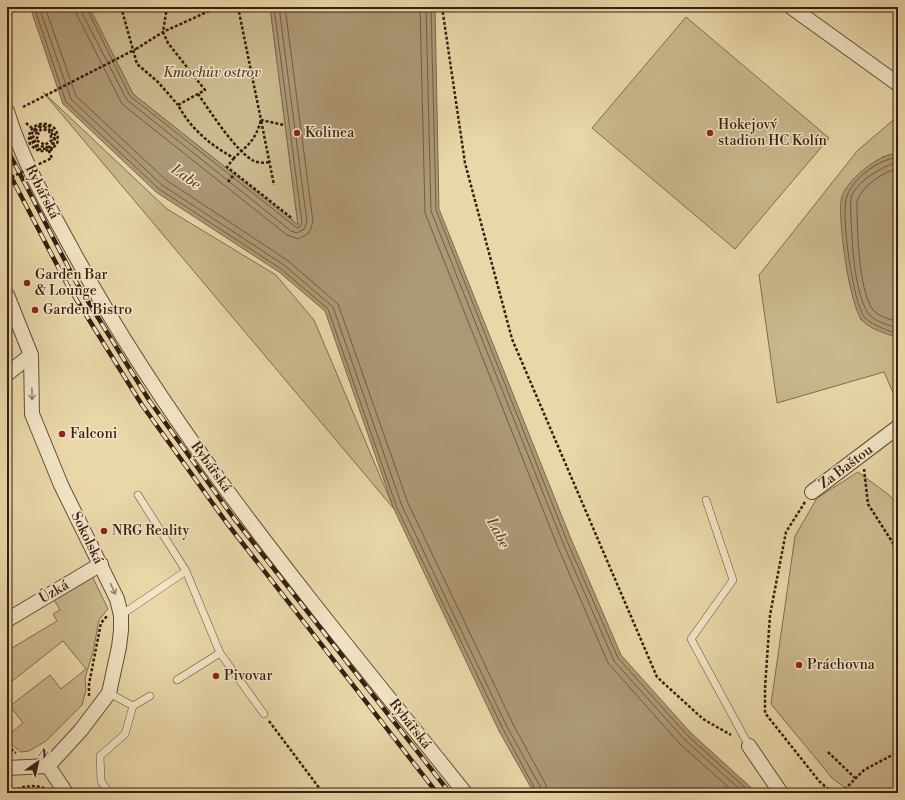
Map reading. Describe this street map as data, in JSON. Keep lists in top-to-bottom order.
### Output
{
  "streets": {
    "street": [
      "Rybářská",
      "Za Baštou",
      "Sokolská",
      "Úzká"
    ]
  },
  "crossings": [
    ["Sokolská", "Úzká"]
  ],
  "one_way": ["Sokolská"],
  "water": ["Labe"],
  "parks": ["Kmochův ostrov"],
  "places": [
    "Kolinea",
    "Hokejový stadion HC Kolín",
    "Garden Bar & Lounge",
    "Garden Bistro",
    "Falconi",
    "NRG Reality",
    "Práchovna",
    "Pivovar"
  ],
  "north": "top right"
}
